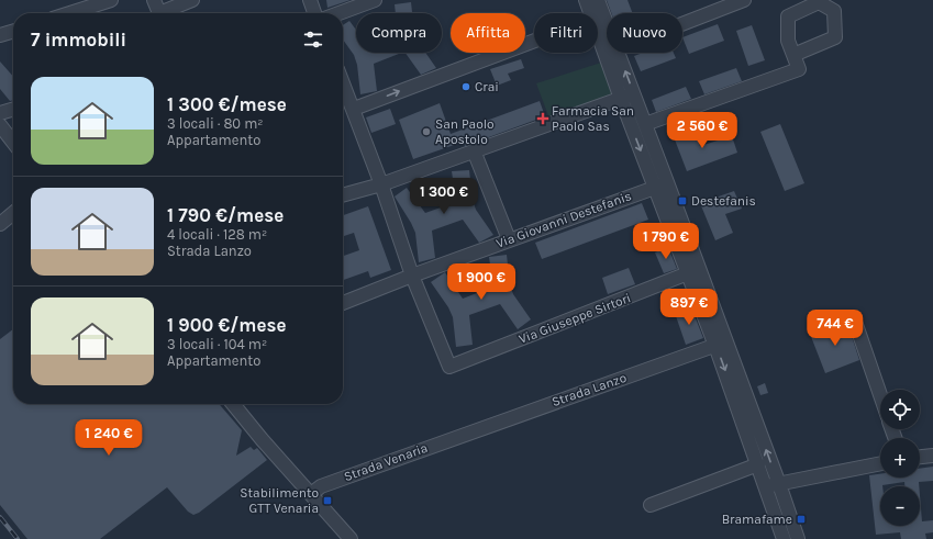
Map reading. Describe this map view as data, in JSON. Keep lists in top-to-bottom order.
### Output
{
  "streets": {
    "street": [
      "Via Giovanni Destefanis",
      "Via Giuseppe Sirtori",
      "Strada Lanzo",
      "Strada Venaria"
    ]
  },
  "crossings": [
    ["Via Giovanni Destefanis", "Via Giuseppe Sirtori"],
    ["Strada Lanzo", "Strada Venaria"]
  ],
  "places": {
    "other": ["Crai", "San Paolo Apostolo"],
    "health": ["Farmacia San Paolo Sas"],
    "transit": ["Destefanis", "Stabilimento GTT Venaria", "Bramafame"]
  },
  "page": {
    "chip": [
      "Compra",
      "Affitta",
      "Filtri",
      "Nuovo"
    ],
    "heading": "7 immobili",
    "list": [
      {
        "name": "1 300 €/mese",
        "note": "3 locali · 80 m² · Appartamento"
      },
      {
        "name": "1 790 €/mese",
        "note": "4 locali · 128 m² · Strada Lanzo"
      },
      {
        "name": "1 900 €/mese",
        "note": "3 locali · 104 m² · Appartamento"
      }
    ],
    "price": [
      "2 560 €",
      "1 300 €",
      "1 790 €",
      "1 900 €",
      "897 €",
      "744 €",
      "1 240 €"
    ],
    "map_buttons": ["+", "−"]
  }
}
